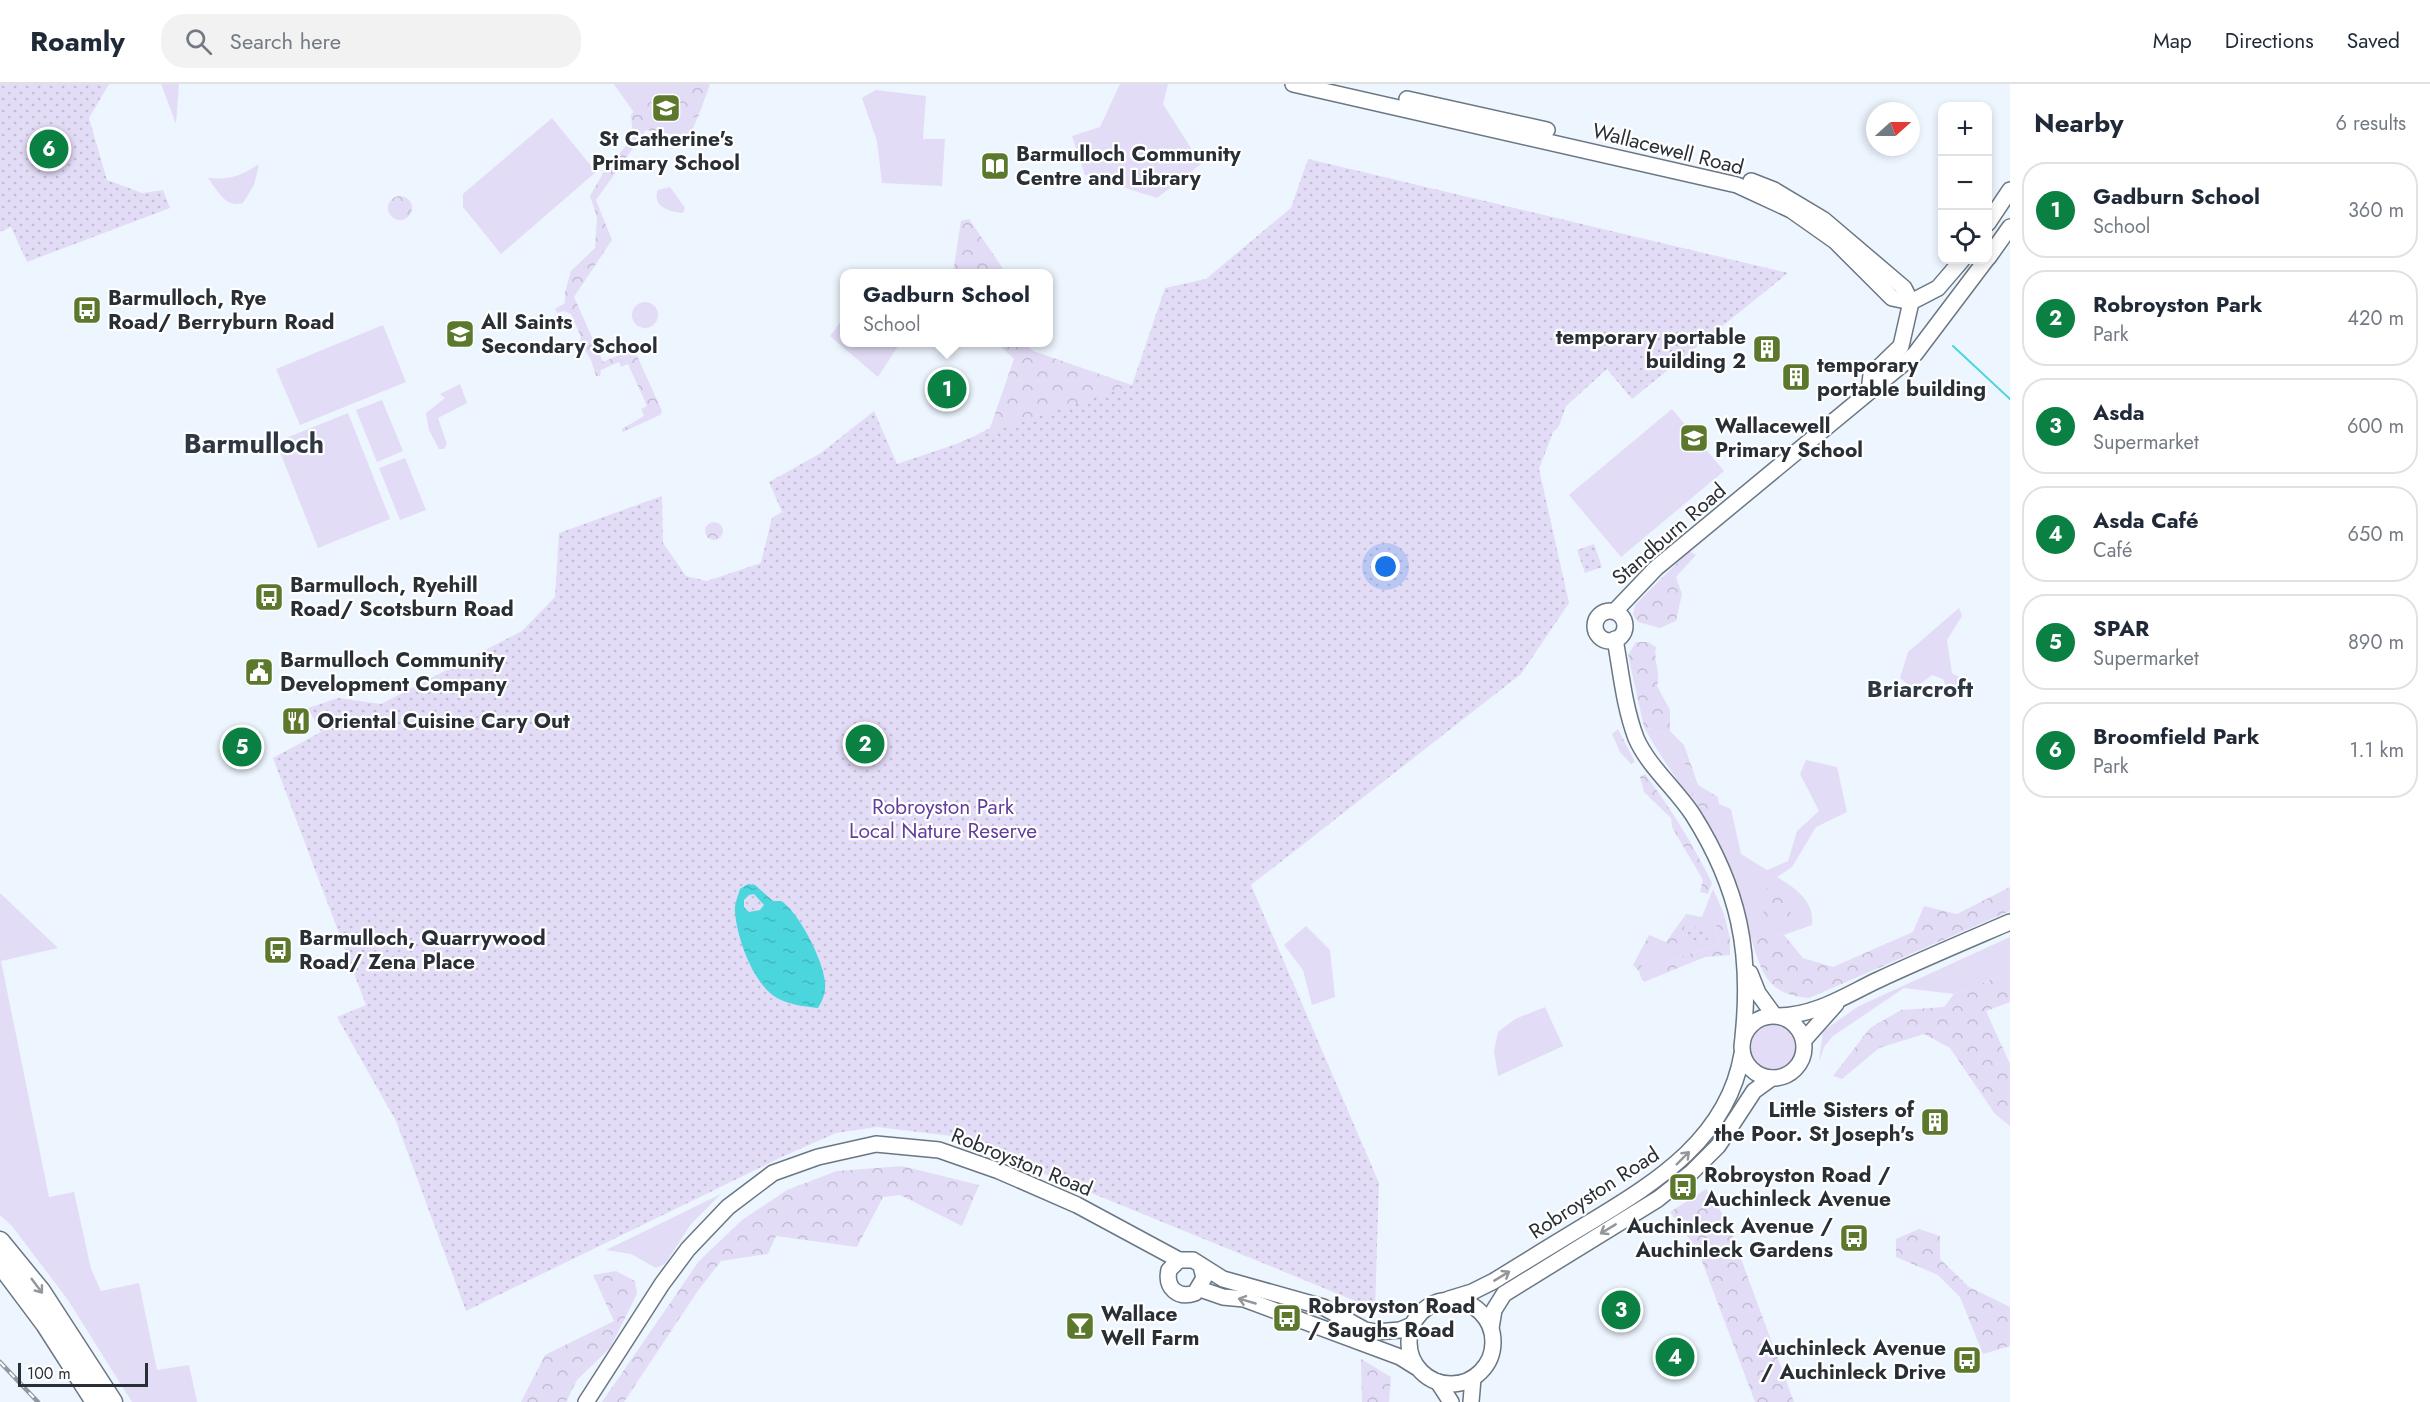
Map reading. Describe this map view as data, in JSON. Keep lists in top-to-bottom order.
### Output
{
  "streets": {
    "main road": ["Wallacewell Road", "Standburn Road", "Robroyston Road"]
  },
  "crossings": [
    ["Wallacewell Road", "Standburn Road"]
  ],
  "districts": ["Barmulloch", "Briarcroft"],
  "parks": ["Robroyston Park Local Nature Reserve"],
  "places": {
    "school or university": ["St Catherine's Primary School", "All Saints Secondary School", "Wallacewell Primary School"],
    "library": ["Barmulloch Community Centre and Library"],
    "bus stop": [
      "Barmulloch, Rye Road/ Berryburn Road",
      "Barmulloch, Ryehill Road/ Scotsburn Road",
      "Barmulloch, Quarrywood Road/ Zena Place",
      "Robroyston Road / Auchinleck Avenue",
      "Auchinleck Avenue / Auchinleck Gardens",
      "Robroyston Road / Saughs Road",
      "Auchinleck Avenue / Auchinleck Drive"
    ],
    "building": ["temporary portable building 2", "temporary portable building", "Little Sisters of the Poor. St Joseph's"],
    "public building": ["Barmulloch Community Development Company"],
    "restaurant": ["Oriental Cuisine Cary Out"],
    "bar": ["Wallace Well Farm"]
  },
  "scale_bar": "100 m",
  "north": "right",
  "page": {
    "header": "Roamly",
    "search": "Search here",
    "nav": ["Map", "Directions", "Saved"],
    "heading": ["Nearby", "6 results"],
    "map_buttons": ["+", "−"],
    "pins": [
      "6",
      "1",
      "2",
      "5",
      "3",
      "4"
    ],
    "list": [
      {
        "mark": "1",
        "name": "Gadburn School",
        "note": "School",
        "value": "360 m"
      },
      {
        "mark": "2",
        "name": "Robroyston Park",
        "note": "Park",
        "value": "420 m"
      },
      {
        "mark": "3",
        "name": "Asda",
        "note": "Supermarket",
        "value": "600 m"
      },
      {
        "mark": "4",
        "name": "Asda Café",
        "note": "Café",
        "value": "650 m"
      },
      {
        "mark": "5",
        "name": "SPAR",
        "note": "Supermarket",
        "value": "890 m"
      },
      {
        "mark": "6",
        "name": "Broomfield Park",
        "note": "Park",
        "value": "1.1 km"
      }
    ],
    "popup": ["Gadburn School", "School"],
    "scale": "100 m"
  }
}
